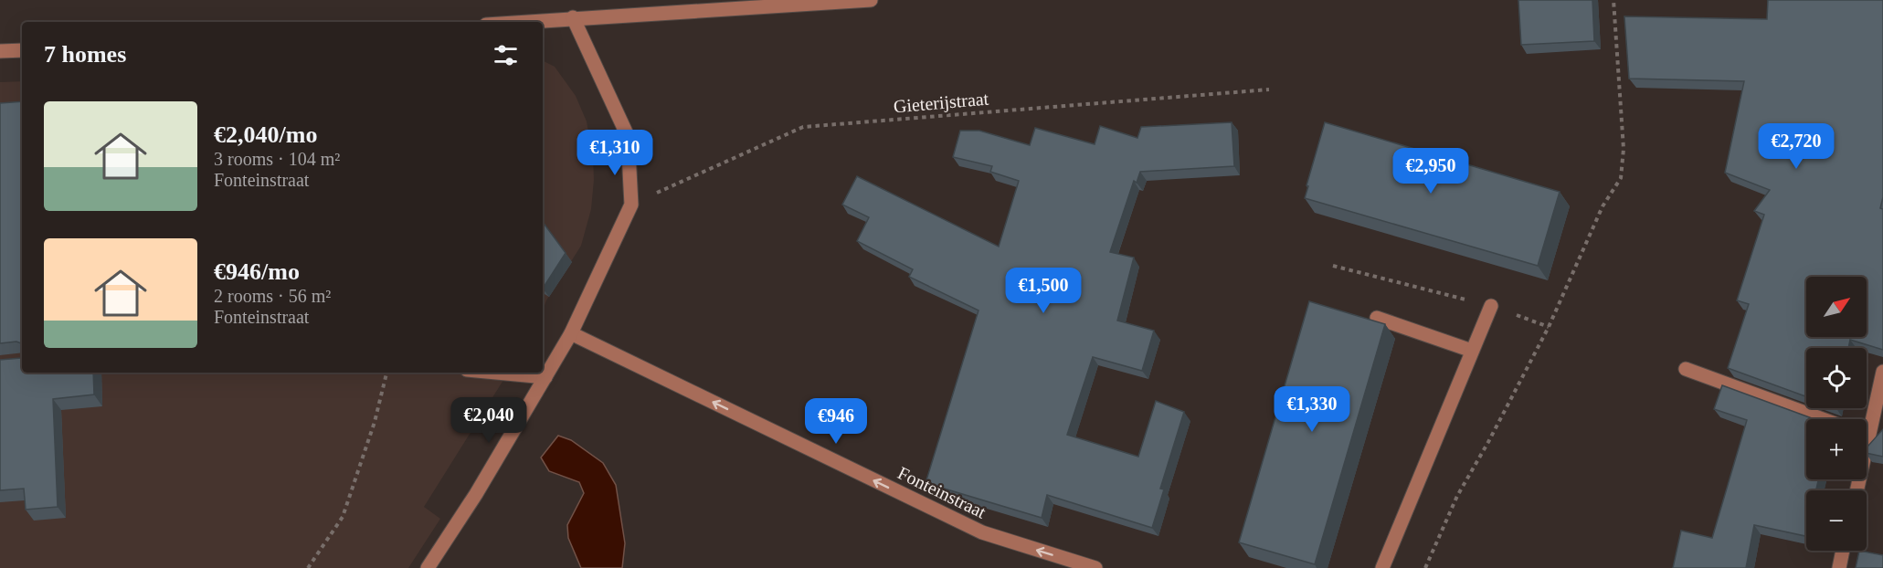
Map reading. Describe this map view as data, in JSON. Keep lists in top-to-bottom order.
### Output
{
  "streets": {
    "street": ["Fonteinstraat"],
    "path": ["Gieterijstraat"]
  },
  "one_way": ["Fonteinstraat"],
  "north": "top right",
  "page": {
    "heading": "7 homes",
    "list": [
      {
        "name": "€2,040/mo",
        "note": "3 rooms · 104 m² · Fonteinstraat"
      },
      {
        "name": "€946/mo",
        "note": "2 rooms · 56 m² · Fonteinstraat"
      }
    ],
    "price": [
      "€2,720",
      "€1,310",
      "€2,950",
      "€1,500",
      "€1,330",
      "€2,040",
      "€946"
    ],
    "map_buttons": ["+", "−"]
  }
}
